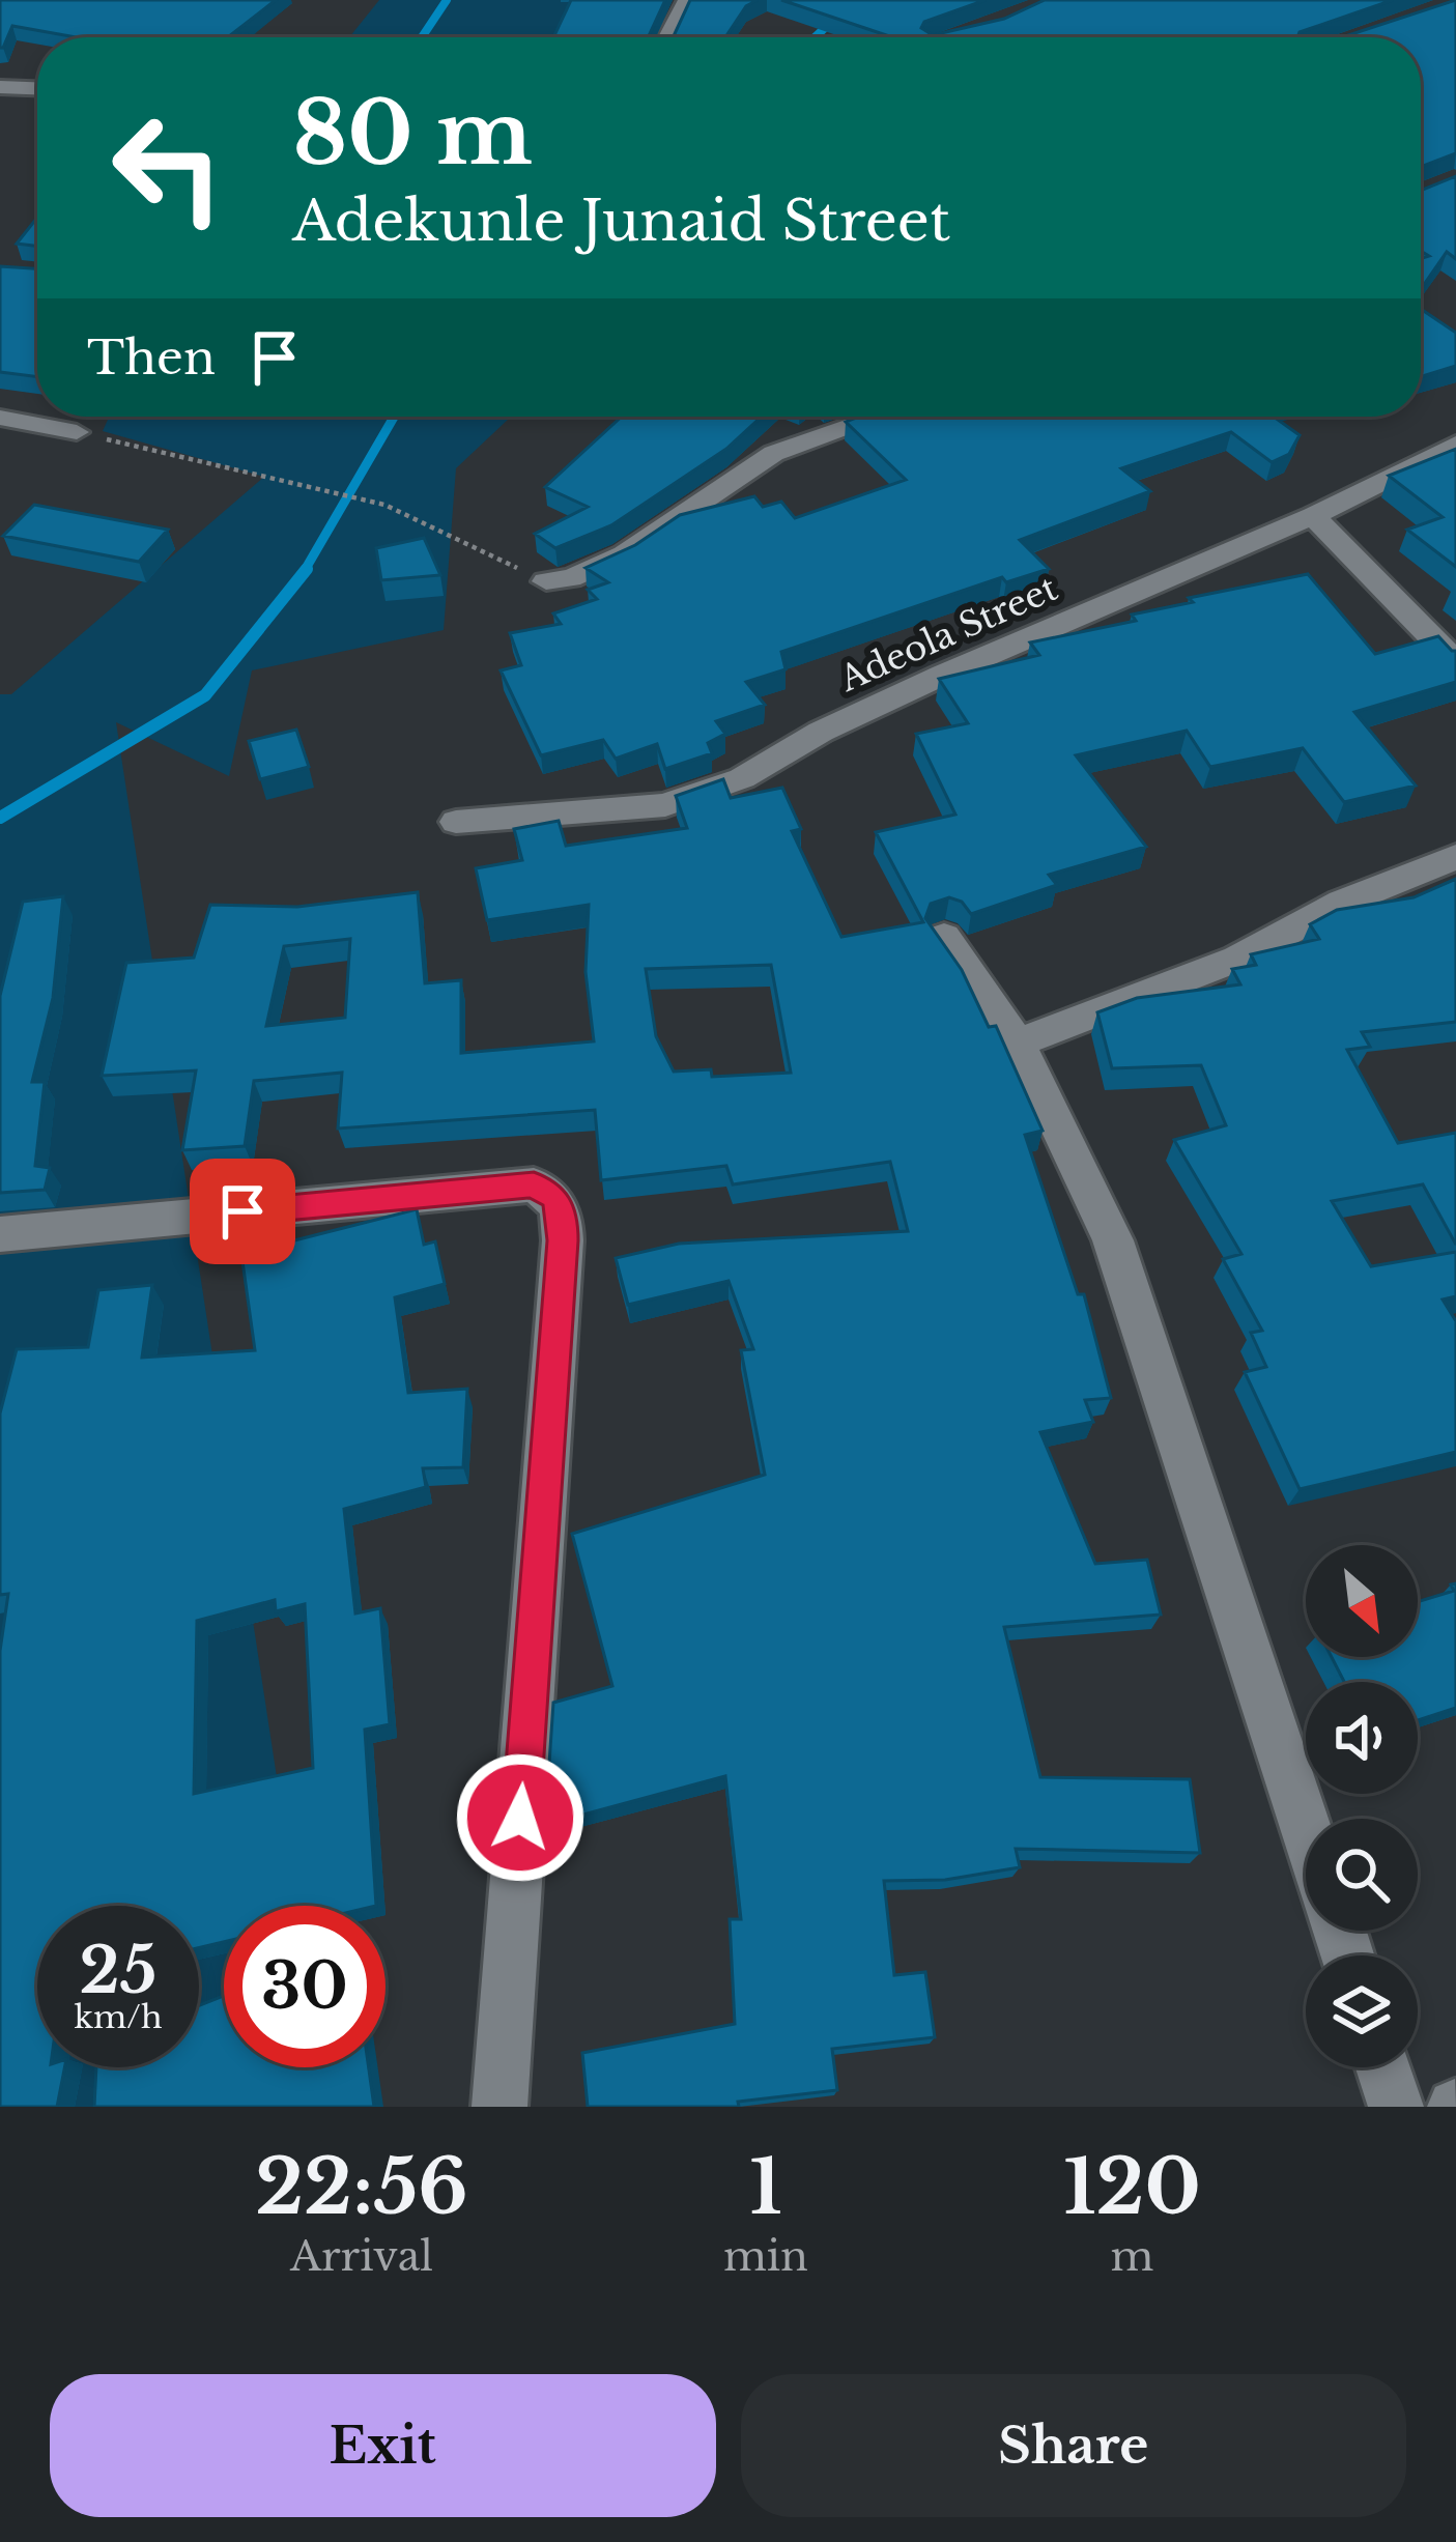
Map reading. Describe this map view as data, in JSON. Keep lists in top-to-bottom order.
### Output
{
  "streets": {
    "street": ["Adeola Street"]
  },
  "north": "bottom right",
  "page": {
    "turn": ["80 m", "Adekunle Junaid Street"],
    "then": "Then",
    "speed": "25 km/h",
    "limit": "30",
    "eta": [
      "22:56",
      "Arrival",
      "1",
      "min",
      "120",
      "m"
    ],
    "buttons": ["Exit", "Share"]
  }
}
